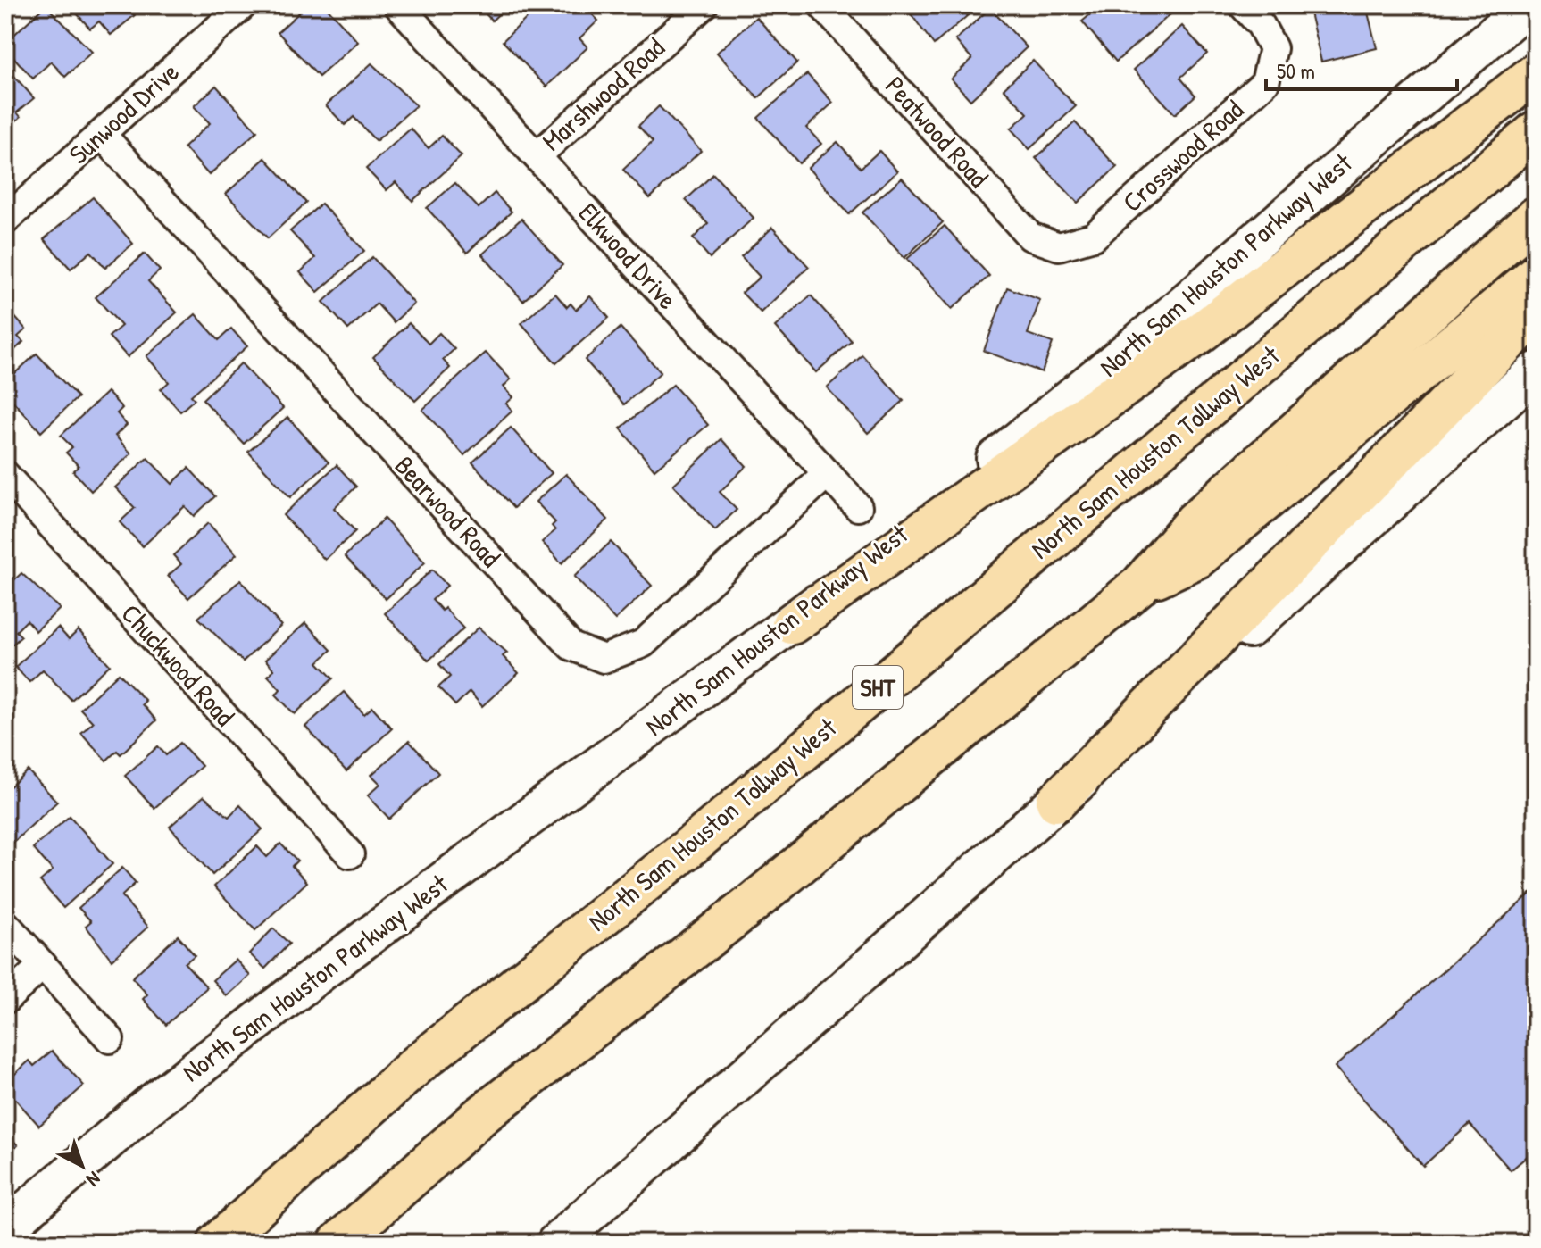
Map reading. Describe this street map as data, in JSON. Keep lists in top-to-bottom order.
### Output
{
  "streets": {
    "highway": ["North Sam Houston Tollway West", "SHT"],
    "main road": ["North Sam Houston Parkway West"],
    "street": [
      "Marshwood Road",
      "Sunwood Drive",
      "Peatwood Road",
      "Crosswood Road",
      "Elkwood Drive",
      "Bearwood Road",
      "Chuckwood Road"
    ]
  },
  "crossings": [
    ["Marshwood Road", "Elkwood Drive"],
    ["Sunwood Drive", "Bearwood Road"],
    ["Peatwood Road", "Crosswood Road"],
    ["Elkwood Drive", "Bearwood Road"]
  ],
  "scale_bar": "50 m",
  "north": "bottom right"
}
